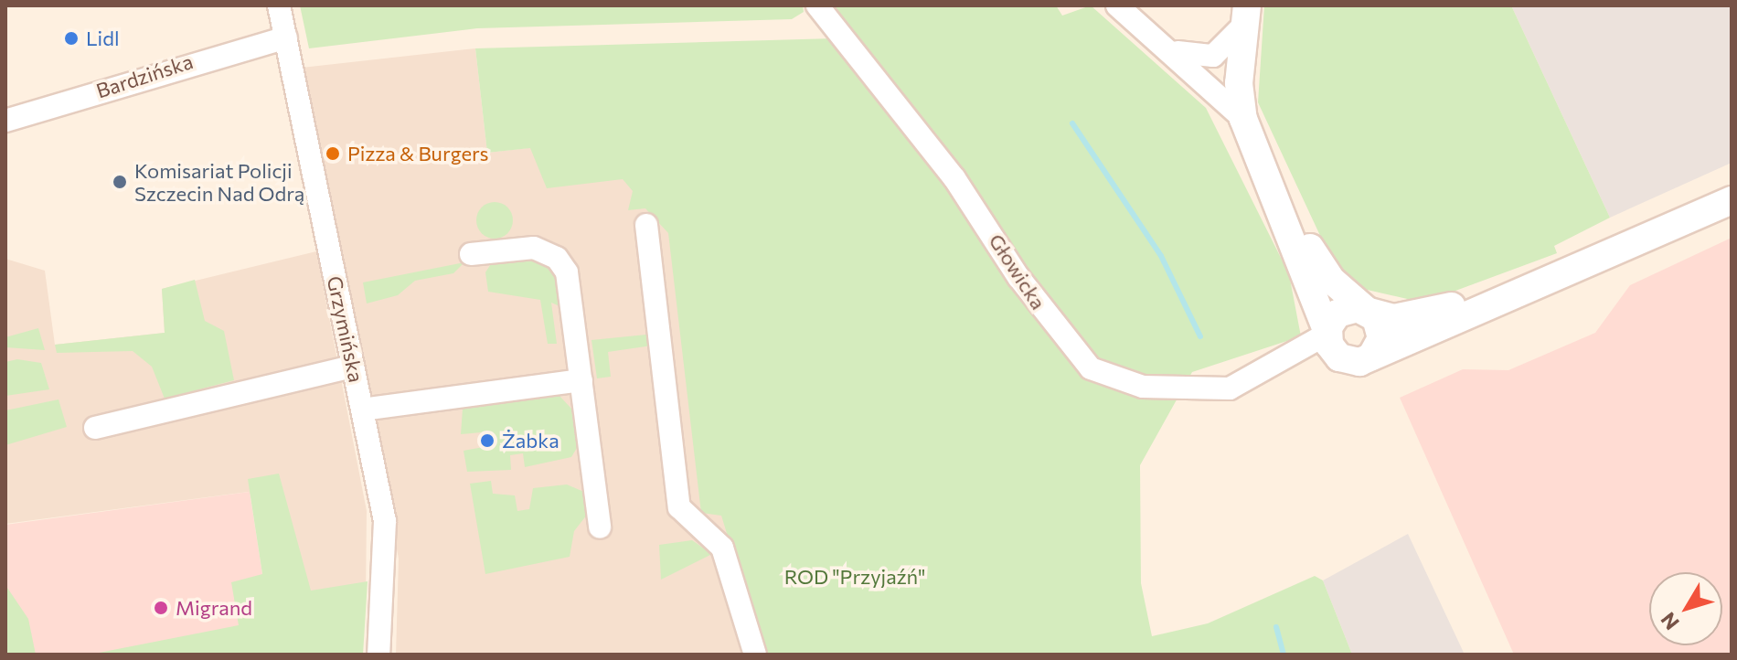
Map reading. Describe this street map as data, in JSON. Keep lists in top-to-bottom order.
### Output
{
  "streets": {
    "street": ["Bardzińska", "Głowicka", "Grzymińska"]
  },
  "crossings": [
    ["Bardzińska", "Grzymińska"]
  ],
  "parks": ["ROD \"Przyjaźń\""],
  "places": [
    "Lidl",
    "Pizza & Burgers",
    "Komisariat Policji Szczecin Nad Odrą",
    "Żabka",
    "Migrand"
  ],
  "north": "bottom left"
}
